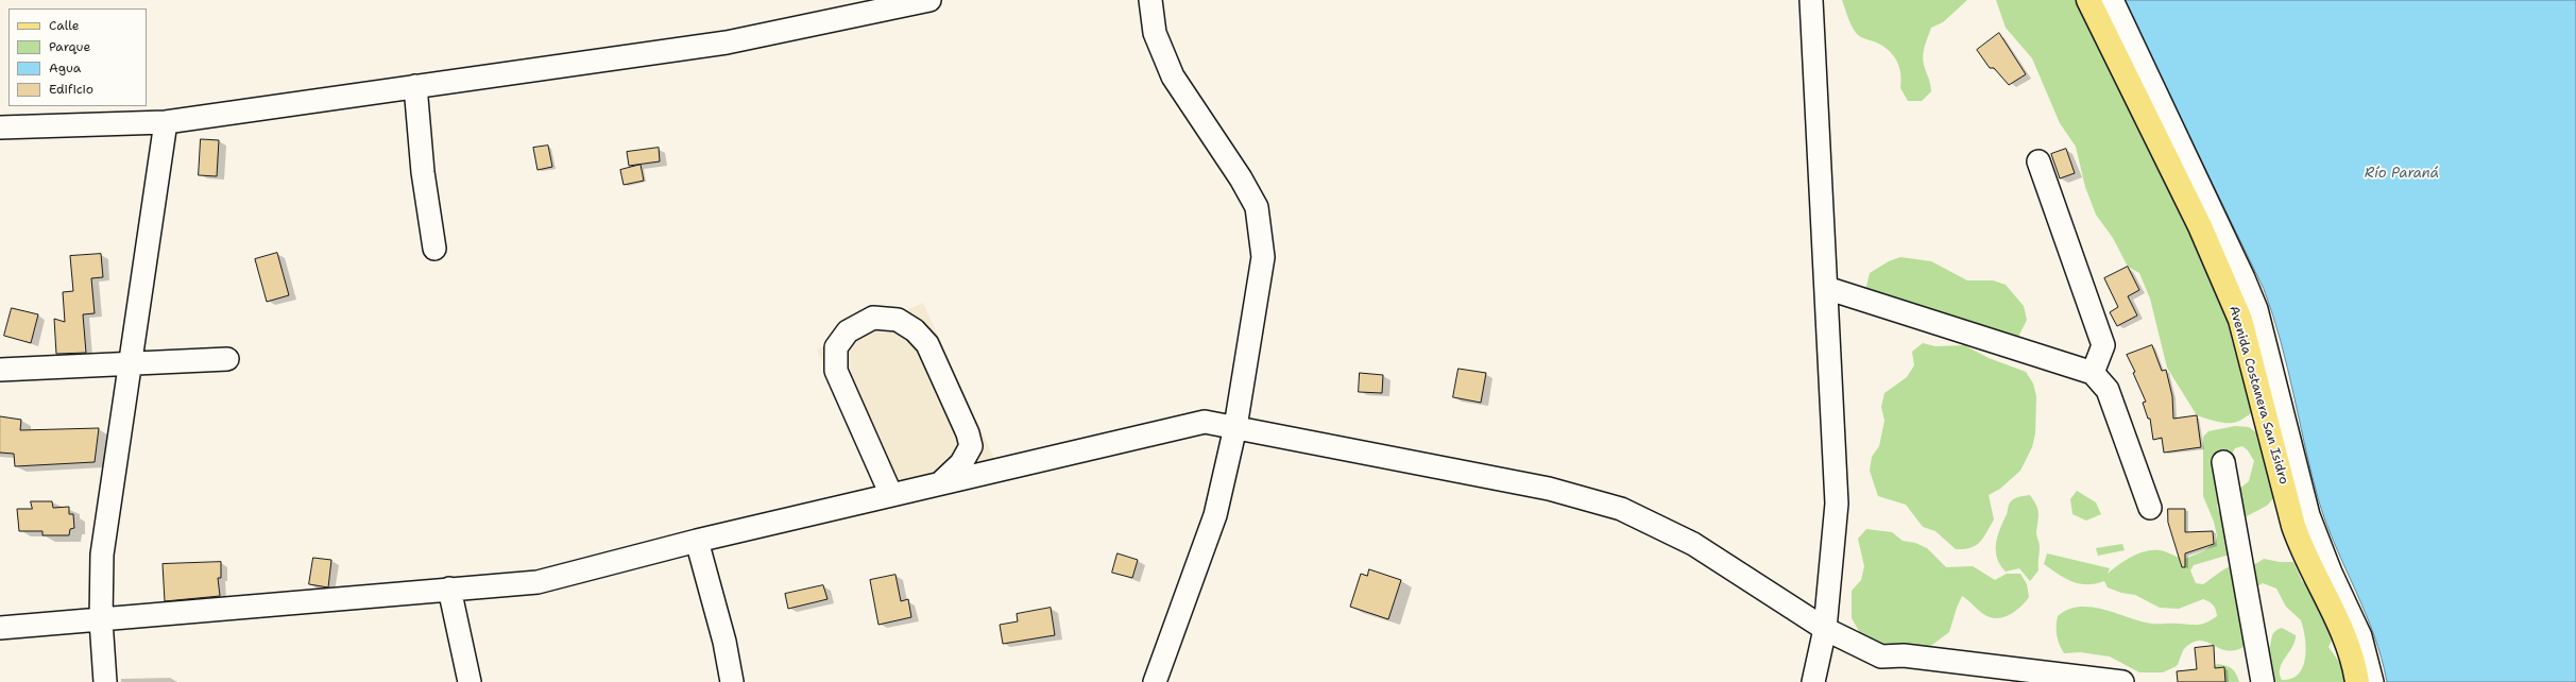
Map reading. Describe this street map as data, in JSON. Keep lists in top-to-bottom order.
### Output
{
  "streets": {
    "main road": ["Avenida Costanera San Isidro"]
  },
  "water": ["Río Paraná"],
  "legend": [
    "Calle",
    "Parque",
    "Agua",
    "Edificio"
  ]
}
